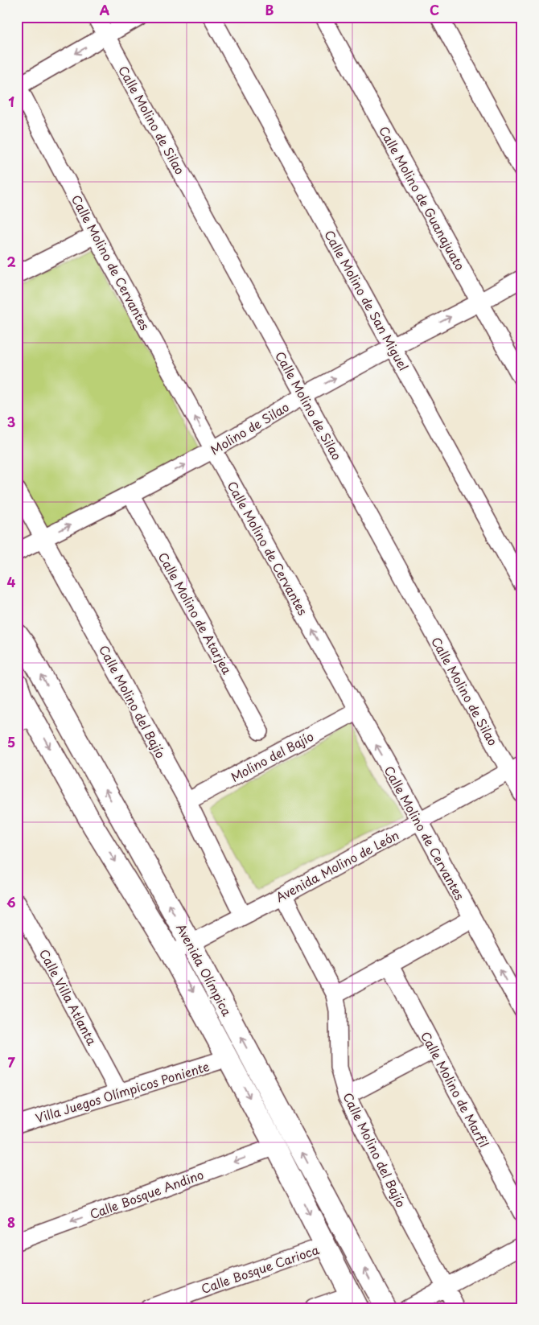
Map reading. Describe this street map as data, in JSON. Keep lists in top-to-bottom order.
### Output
{
  "streets": {
    "street": [
      "Calle Molino de Silao",
      "Calle Molino de Guanajuato",
      "Calle Molino de Cervantes",
      "Calle Molino de San Miguel",
      "Molino de Silao",
      "Calle Molino de Atarjea",
      "Calle Molino del Bajío",
      "Molino del Bajío",
      "Avenida Molino de León",
      "Avenida Olímpica",
      "Calle Villa Atlanta",
      "Calle Molino de Marfil",
      "Villa Juegos Olímpicos Poniente",
      "Calle Bosque Andino",
      "Calle Bosque Carioca"
    ]
  },
  "crossings": [
    ["Calle Molino de Silao", "Molino de Silao"],
    ["Calle Molino de Silao", "Avenida Molino de León"],
    ["Calle Molino de Guanajuato", "Molino de Silao"],
    ["Calle Molino de Cervantes", "Molino de Silao"],
    ["Calle Molino de Cervantes", "Molino del Bajío"],
    ["Calle Molino de Cervantes", "Avenida Molino de León"],
    ["Calle Molino de San Miguel", "Molino de Silao"],
    ["Molino de Silao", "Calle Molino de Atarjea"],
    ["Molino de Silao", "Calle Molino del Bajío"],
    ["Calle Molino del Bajío", "Molino del Bajío"],
    ["Calle Molino del Bajío", "Avenida Molino de León"],
    ["Avenida Molino de León", "Avenida Olímpica"],
    ["Avenida Olímpica", "Villa Juegos Olímpicos Poniente"],
    ["Avenida Olímpica", "Calle Bosque Andino"],
    ["Avenida Olímpica", "Calle Bosque Carioca"],
    ["Calle Villa Atlanta", "Villa Juegos Olímpicos Poniente"]
  ],
  "one_way": ["Calle Molino de Cervantes", "Molino de Silao", "Calle Bosque Andino"],
  "grid": {
    "columns": ["A", "B", "C"],
    "rows": [
      "1",
      "2",
      "3",
      "4",
      "5",
      "6",
      "7",
      "8"
    ]
  }
}
